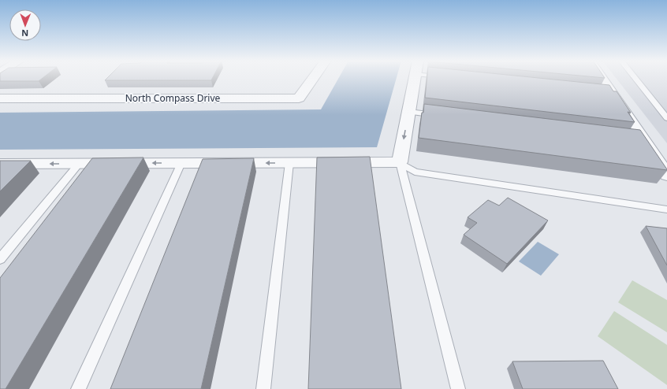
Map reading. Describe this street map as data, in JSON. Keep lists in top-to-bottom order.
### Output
{
  "streets": {
    "street": ["North Compass Drive"]
  },
  "north": "bottom"
}
